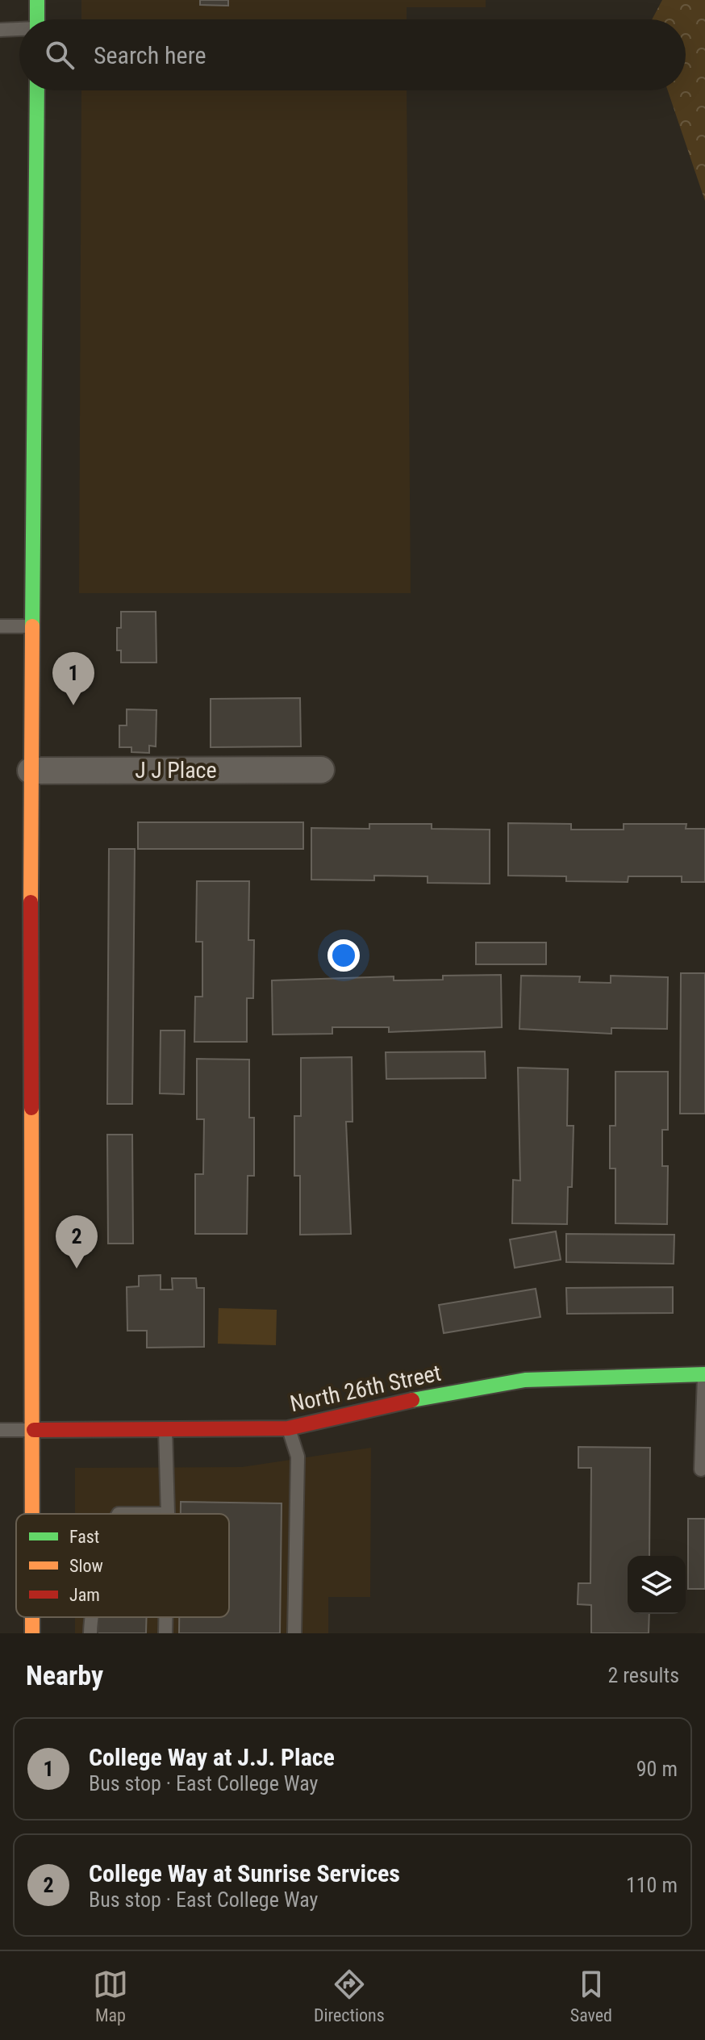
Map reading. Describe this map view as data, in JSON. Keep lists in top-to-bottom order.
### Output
{
  "streets": {
    "main road": ["North 26th Street"],
    "street": ["J J Place"]
  },
  "legend": ["Fast", "Slow", "Jam"],
  "page": {
    "search": "Search here",
    "pins": ["1", "2"],
    "heading": ["Nearby", "2 results"],
    "list": [
      {
        "mark": "1",
        "name": "College Way at J.J. Place",
        "note": "Bus stop · East College Way",
        "value": "90 m"
      },
      {
        "mark": "2",
        "name": "College Way at Sunrise Services",
        "note": "Bus stop · East College Way",
        "value": "110 m"
      }
    ],
    "nav": ["Map", "Directions", "Saved"]
  }
}
